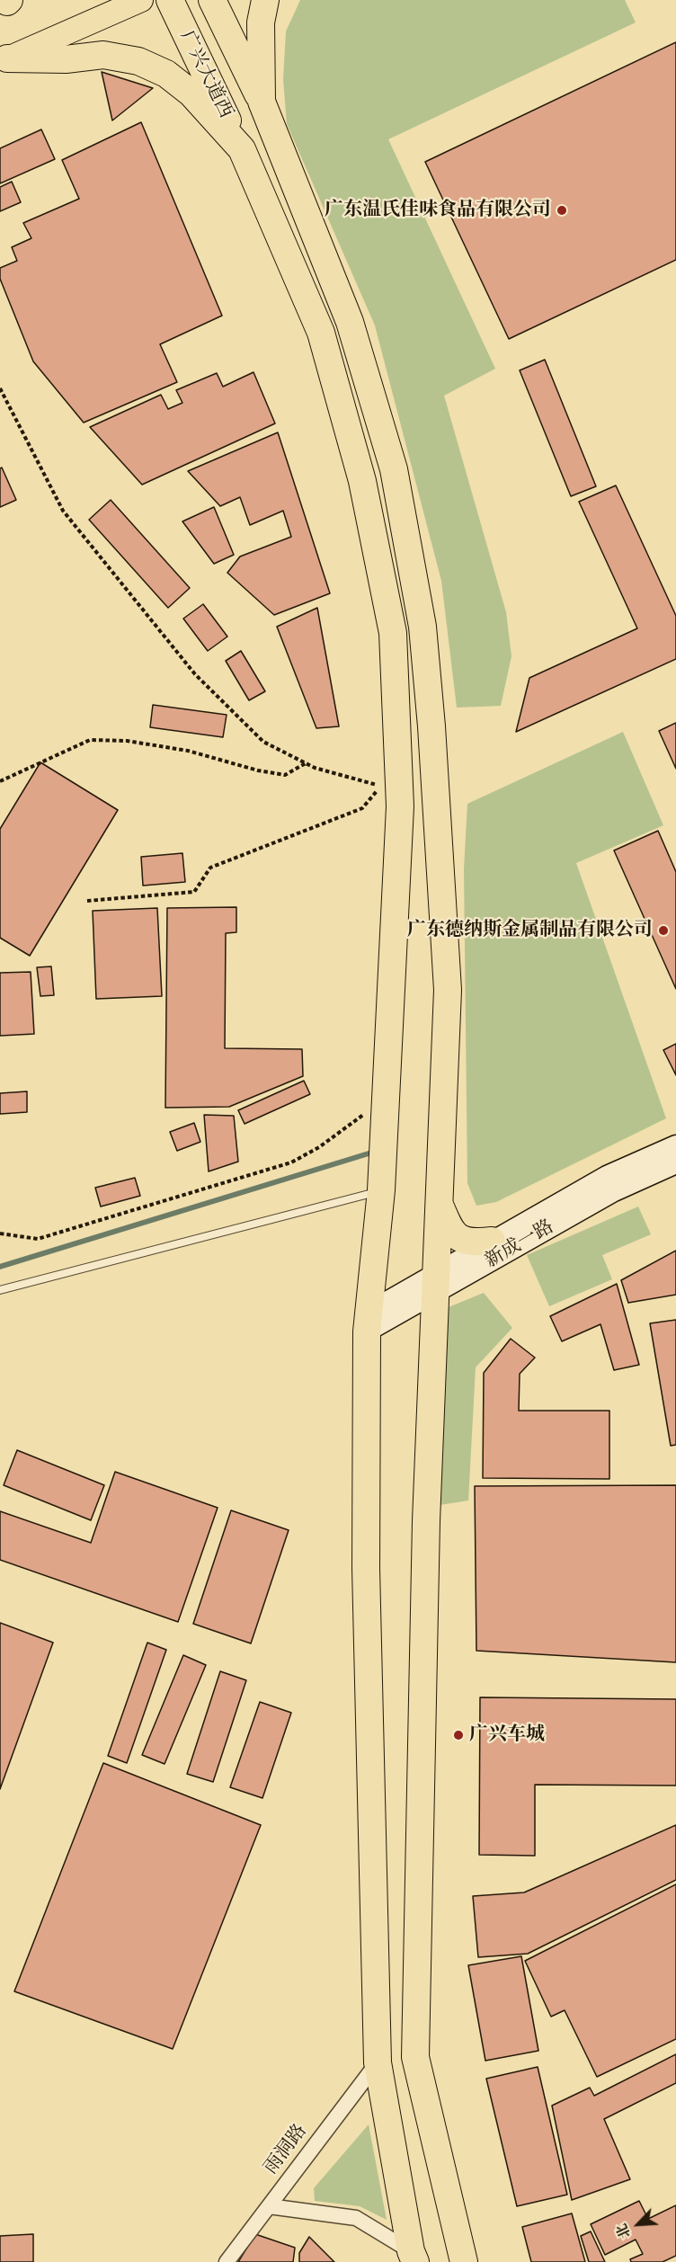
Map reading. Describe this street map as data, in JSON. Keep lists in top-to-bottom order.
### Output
{
  "streets": {
    "highway": ["广兴大道西"],
    "street": ["新成一路", "雨洞路"]
  },
  "crossings": [
    ["广兴大道西", "新成一路"],
    ["广兴大道西", "雨洞路"]
  ],
  "places": ["广东温氏佳味食品有限公司", "广东德纳斯金属制品有限公司", "广兴车城"],
  "north": "bottom left"
}
